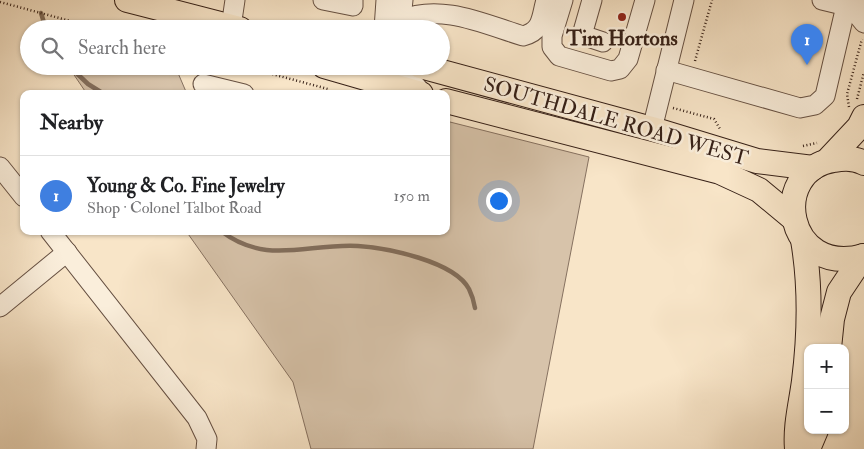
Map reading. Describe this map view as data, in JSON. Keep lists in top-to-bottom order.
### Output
{
  "streets": {
    "main road": ["SOUTHDALE ROAD WEST"]
  },
  "places": ["Tim Hortons"],
  "page": {
    "search": "Search here",
    "pins": "1",
    "heading": "Nearby",
    "list": [
      {
        "mark": "1",
        "name": "Young & Co. Fine Jewelry",
        "note": "Shop · Colonel Talbot Road",
        "value": "150 m"
      }
    ],
    "map_buttons": ["+", "−"]
  }
}
